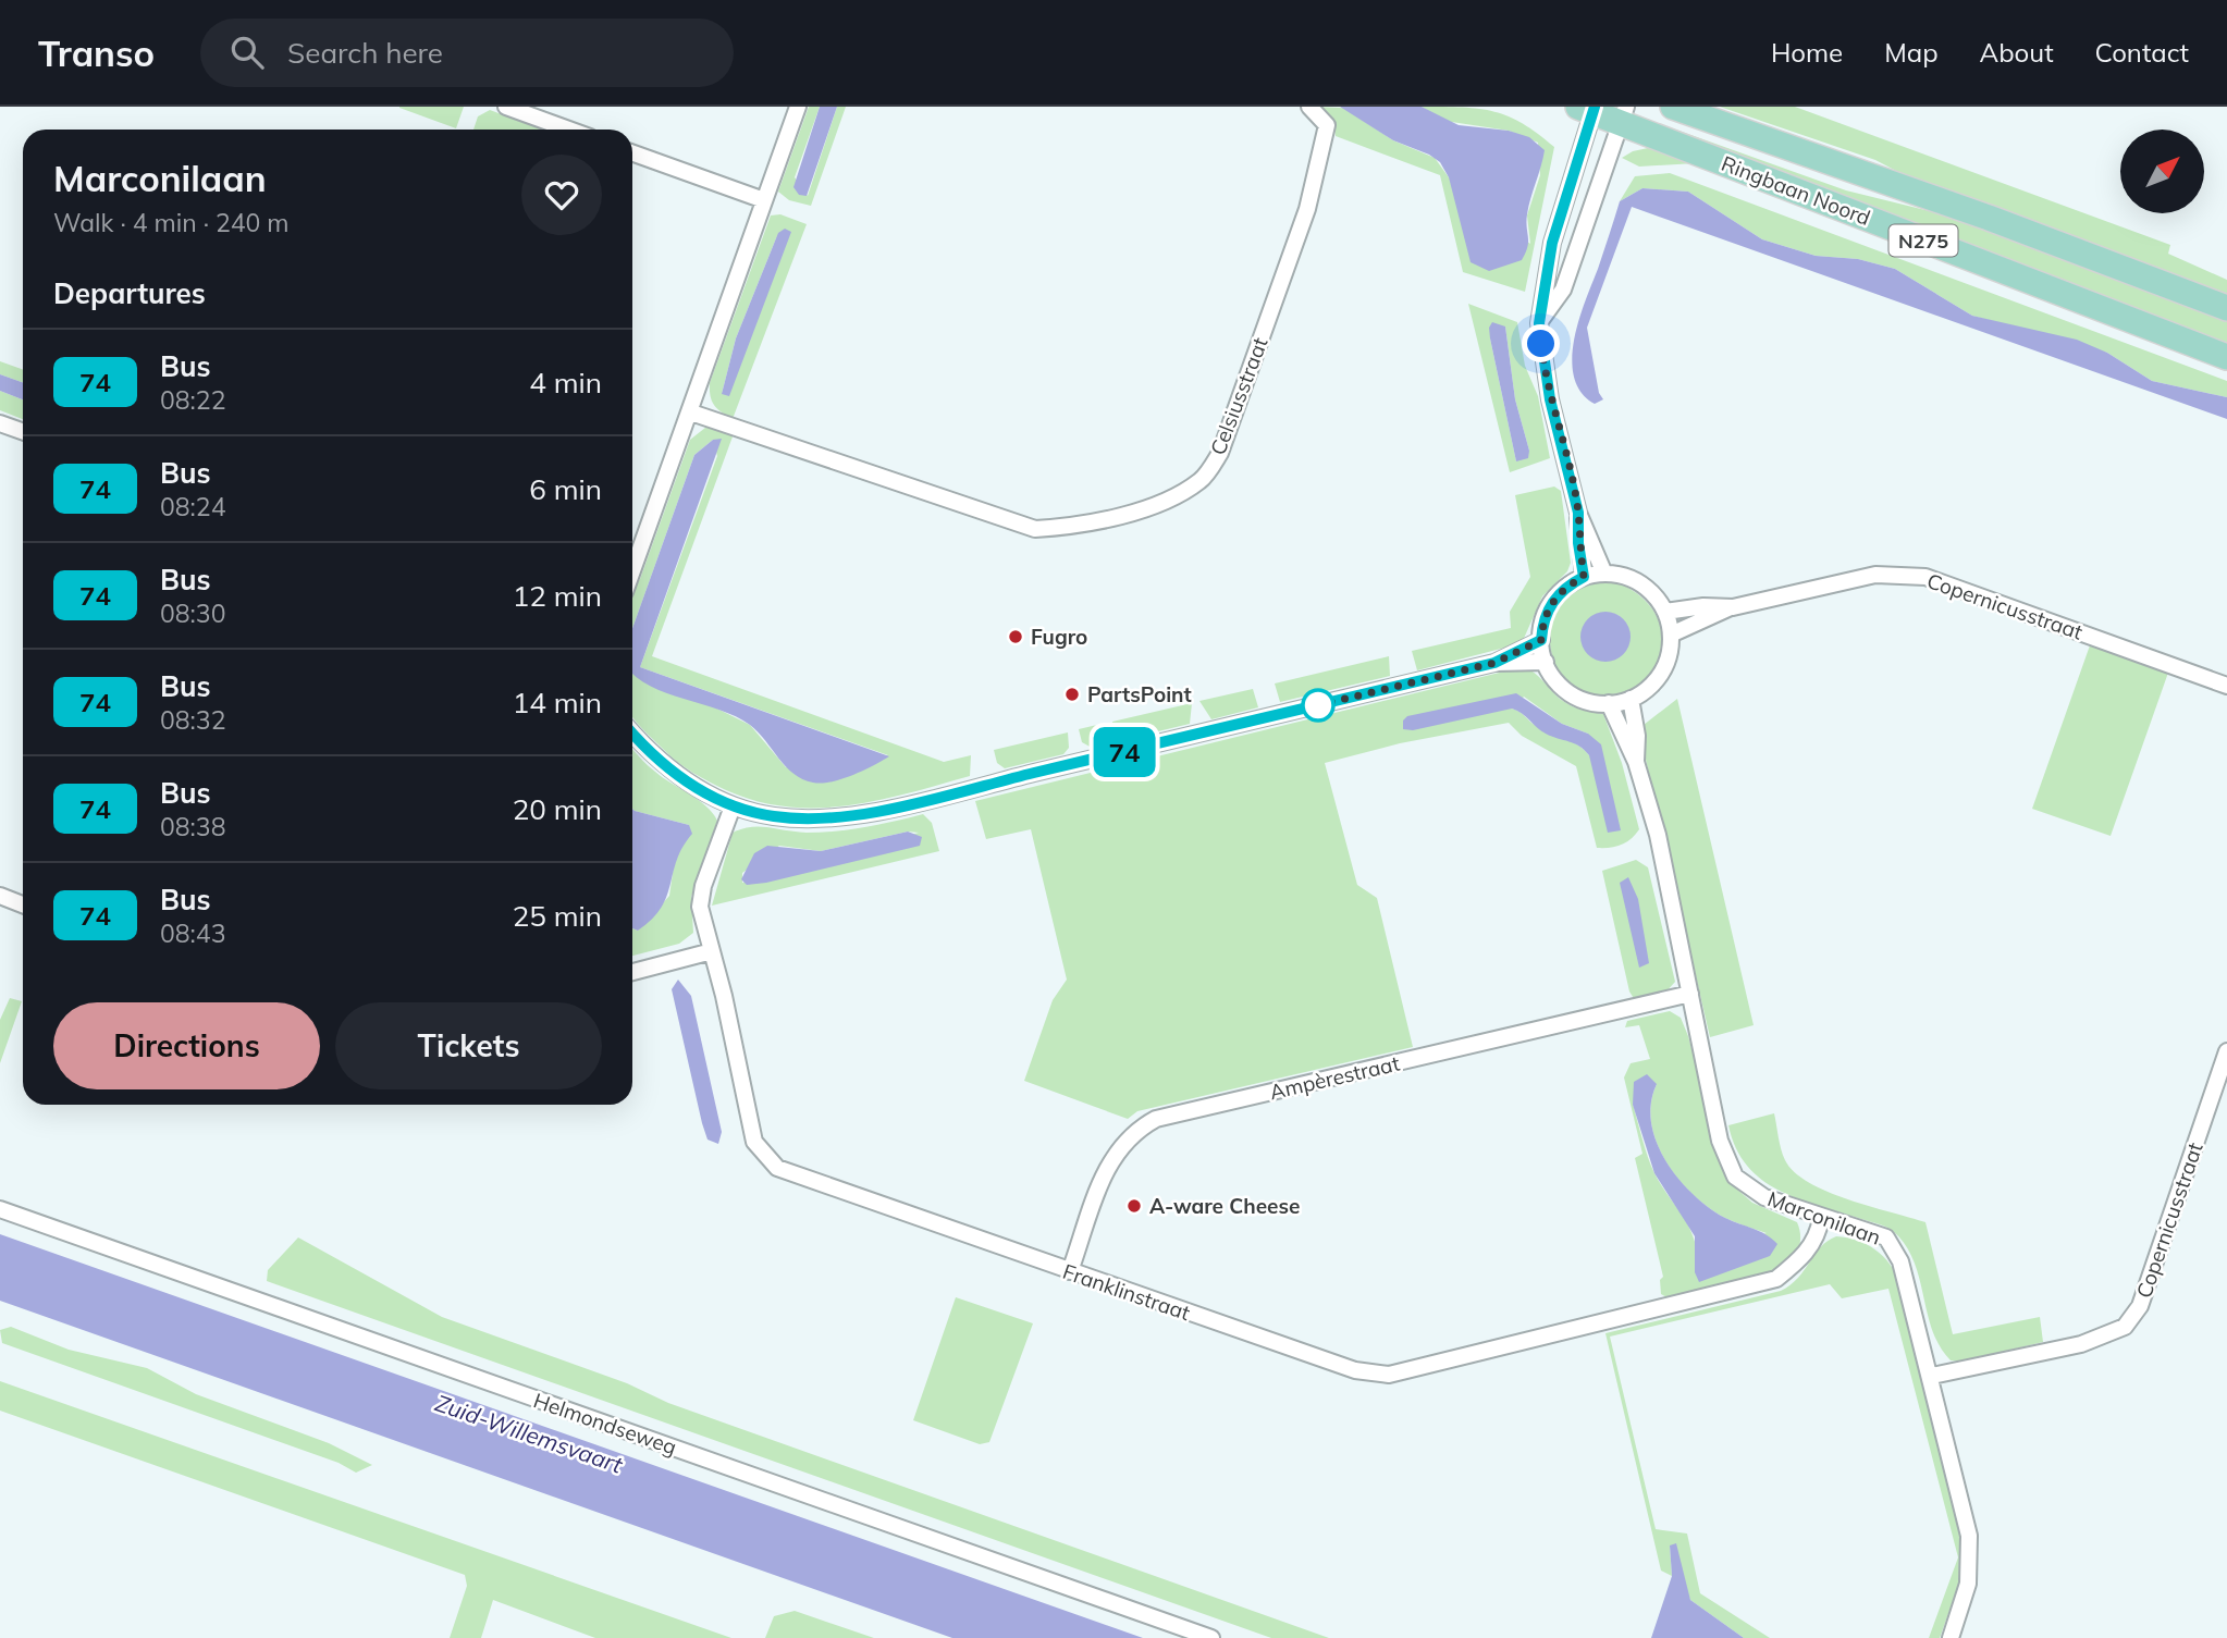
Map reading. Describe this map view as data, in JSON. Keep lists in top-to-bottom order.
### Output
{
  "streets": {
    "main road": ["Ringbaan Noord", "N275"],
    "street": [
      "Celsiusstraat",
      "Copernicusstraat",
      "Ampèrestraat",
      "Marconilaan",
      "Franklinstraat",
      "Helmondseweg"
    ]
  },
  "crossings": [
    ["Copernicusstraat", "Marconilaan"],
    ["Ampèrestraat", "Marconilaan"],
    ["Ampèrestraat", "Franklinstraat"],
    ["Marconilaan", "Franklinstraat"]
  ],
  "water": ["Zuid-Willemsvaart"],
  "places": ["Fugro", "PartsPoint", "A-ware Cheese"],
  "lines": ["bus line 74"],
  "north": "top right",
  "page": {
    "header": "Transo",
    "search": "Search here",
    "nav": [
      "Home",
      "Map",
      "About",
      "Contact"
    ],
    "on_map": "74",
    "heading": [
      ["Marconilaan", "Walk · 4 min · 240 m"],
      "Departures"
    ],
    "list": [
      {
        "mark": "74",
        "name": "Bus",
        "note": "08:22",
        "value": "4 min"
      },
      {
        "mark": "74",
        "name": "Bus",
        "note": "08:24",
        "value": "6 min"
      },
      {
        "mark": "74",
        "name": "Bus",
        "note": "08:30",
        "value": "12 min"
      },
      {
        "mark": "74",
        "name": "Bus",
        "note": "08:32",
        "value": "14 min"
      },
      {
        "mark": "74",
        "name": "Bus",
        "note": "08:38",
        "value": "20 min"
      },
      {
        "mark": "74",
        "name": "Bus",
        "note": "08:43",
        "value": "25 min"
      }
    ],
    "buttons": ["Directions", "Tickets"]
  }
}
